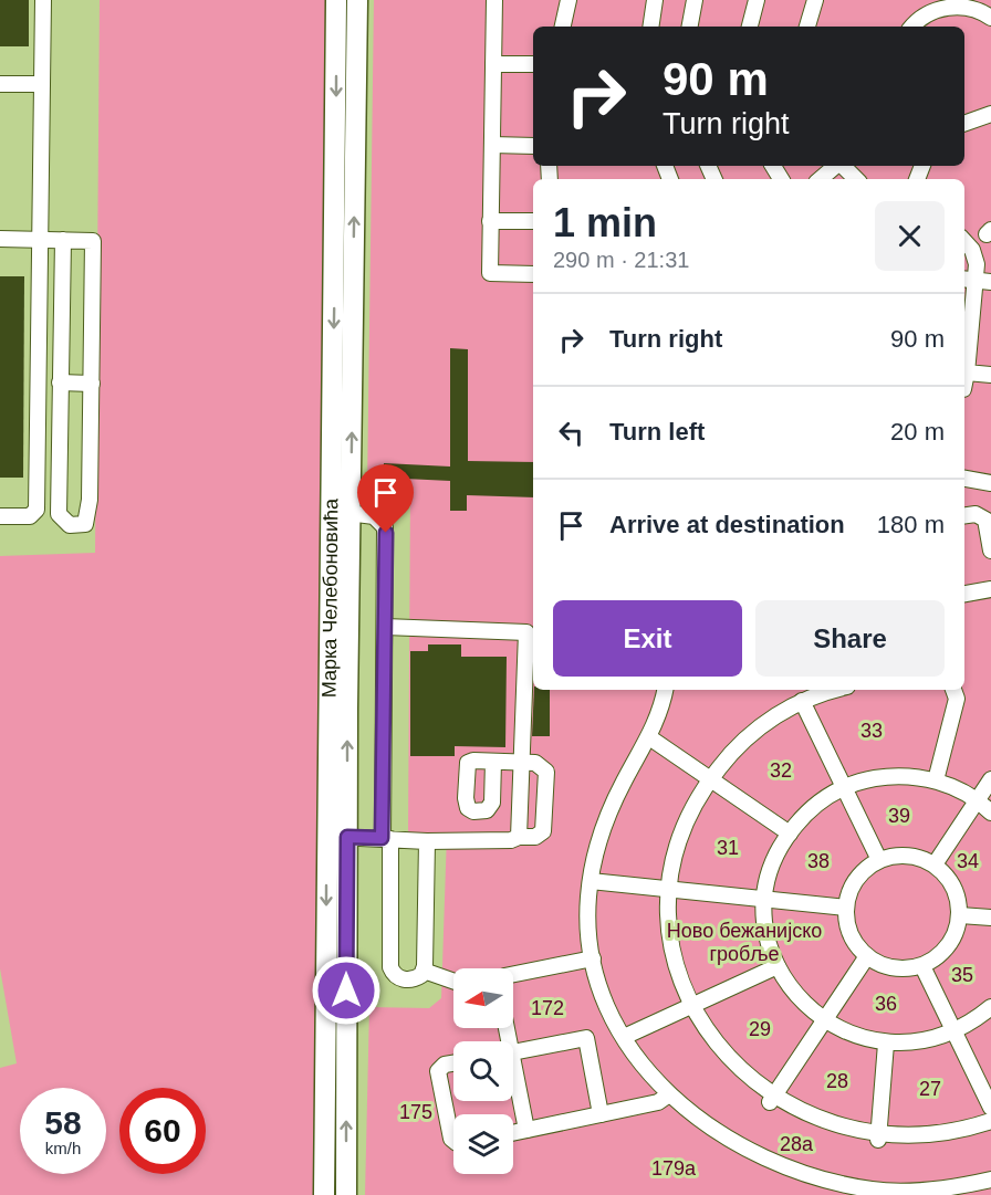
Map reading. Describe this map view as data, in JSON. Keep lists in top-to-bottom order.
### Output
{
  "streets": {
    "main road": ["Марка Челебоновића"]
  },
  "parks": [
    "33",
    "32",
    "39",
    "31",
    "38",
    "34",
    "Ново бежанијско гробље",
    "35",
    "36",
    "172",
    "29",
    "28",
    "27",
    "175",
    "28a",
    "179a"
  ],
  "north": "left",
  "page": {
    "turn": ["90 m", "Turn right"],
    "heading": ["1 min", "290 m · 21:31"],
    "list": [
      {
        "name": "Turn right",
        "value": "90 m"
      },
      {
        "name": "Turn left",
        "value": "20 m"
      },
      {
        "name": "Arrive at destination",
        "value": "180 m"
      }
    ],
    "buttons": ["Exit", "Share"],
    "speed": "58 km/h",
    "limit": "60"
  }
}
